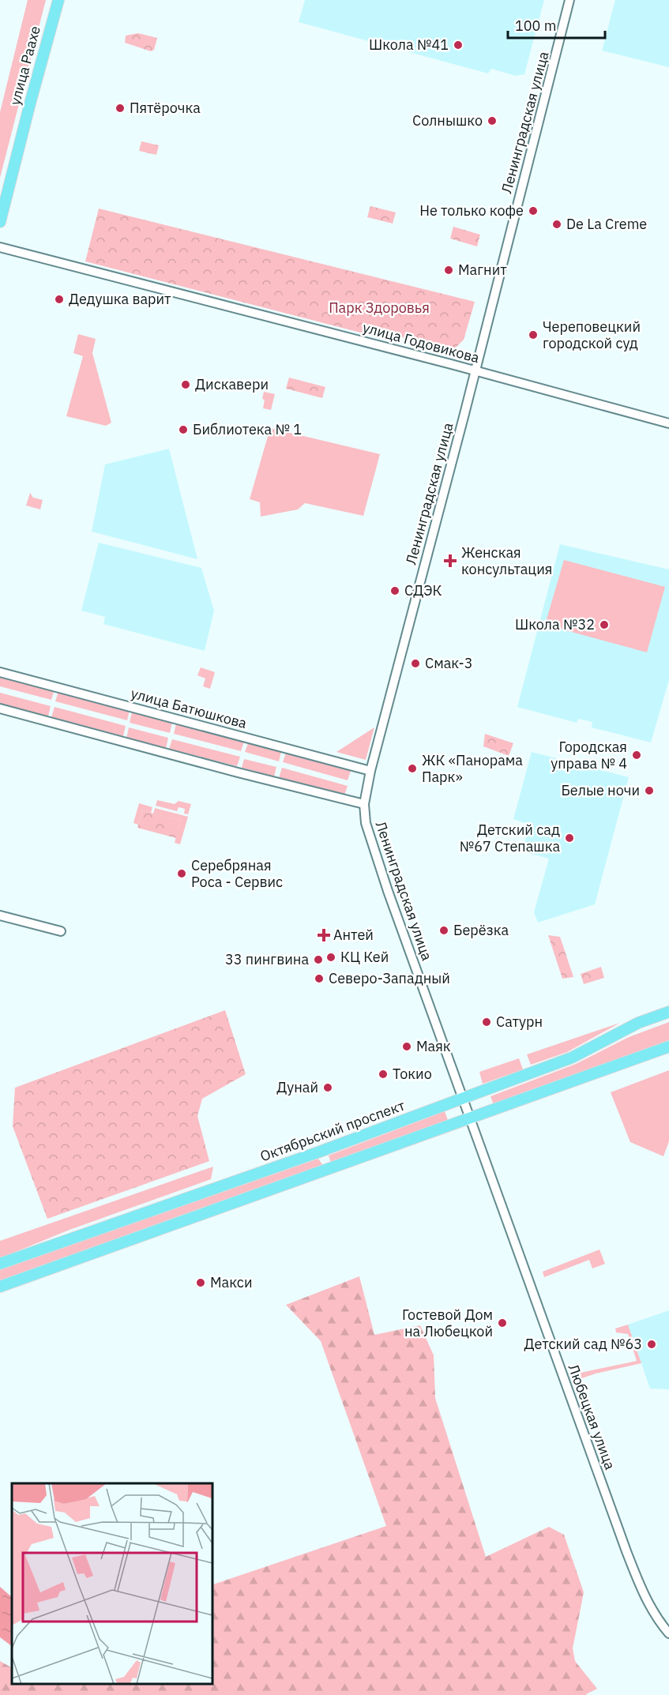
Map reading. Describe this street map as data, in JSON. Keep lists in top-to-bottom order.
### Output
{
  "streets": {
    "main road": ["улица Раахе", "Октябрьский проспект"],
    "street": [
      "Ленинградская улица",
      "улица Годовикова",
      "улица Батюшкова",
      "Любецкая улица"
    ]
  },
  "crossings": [
    ["Ленинградская улица", "улица Годовикова"],
    ["Ленинградская улица", "улица Батюшкова"],
    ["Ленинградская улица", "Октябрьский проспект"],
    ["Ленинградская улица", "Любецкая улица"],
    ["Октябрьский проспект", "Любецкая улица"]
  ],
  "parks": ["Парк Здоровья"],
  "places": {
    "other": [
      "Школа №41",
      "Пятёрочка",
      "Солнышко",
      "Не только кофе",
      "De La Creme",
      "Магнит",
      "Дедушка варит",
      "Череповецкий городской суд",
      "Дискавери",
      "Библиотека № 1",
      "СДЭК",
      "Школа №32",
      "Смак-3",
      "Городская управа № 4",
      "ЖК «Панорама Парк»",
      "Белые ночи",
      "Детский сад №67 Степашка",
      "Серебряная Роса - Сервис",
      "Берёзка",
      "КЦ Кей",
      "33 пингвина",
      "Северо-Западный",
      "Сатурн",
      "Маяк",
      "Токио",
      "Дунай",
      "Макси",
      "Гостевой Дом на Любецкой",
      "Детский сад №63"
    ],
    "health": ["Женская консультация", "Антей"]
  },
  "scale_bar": "100 m"
}
